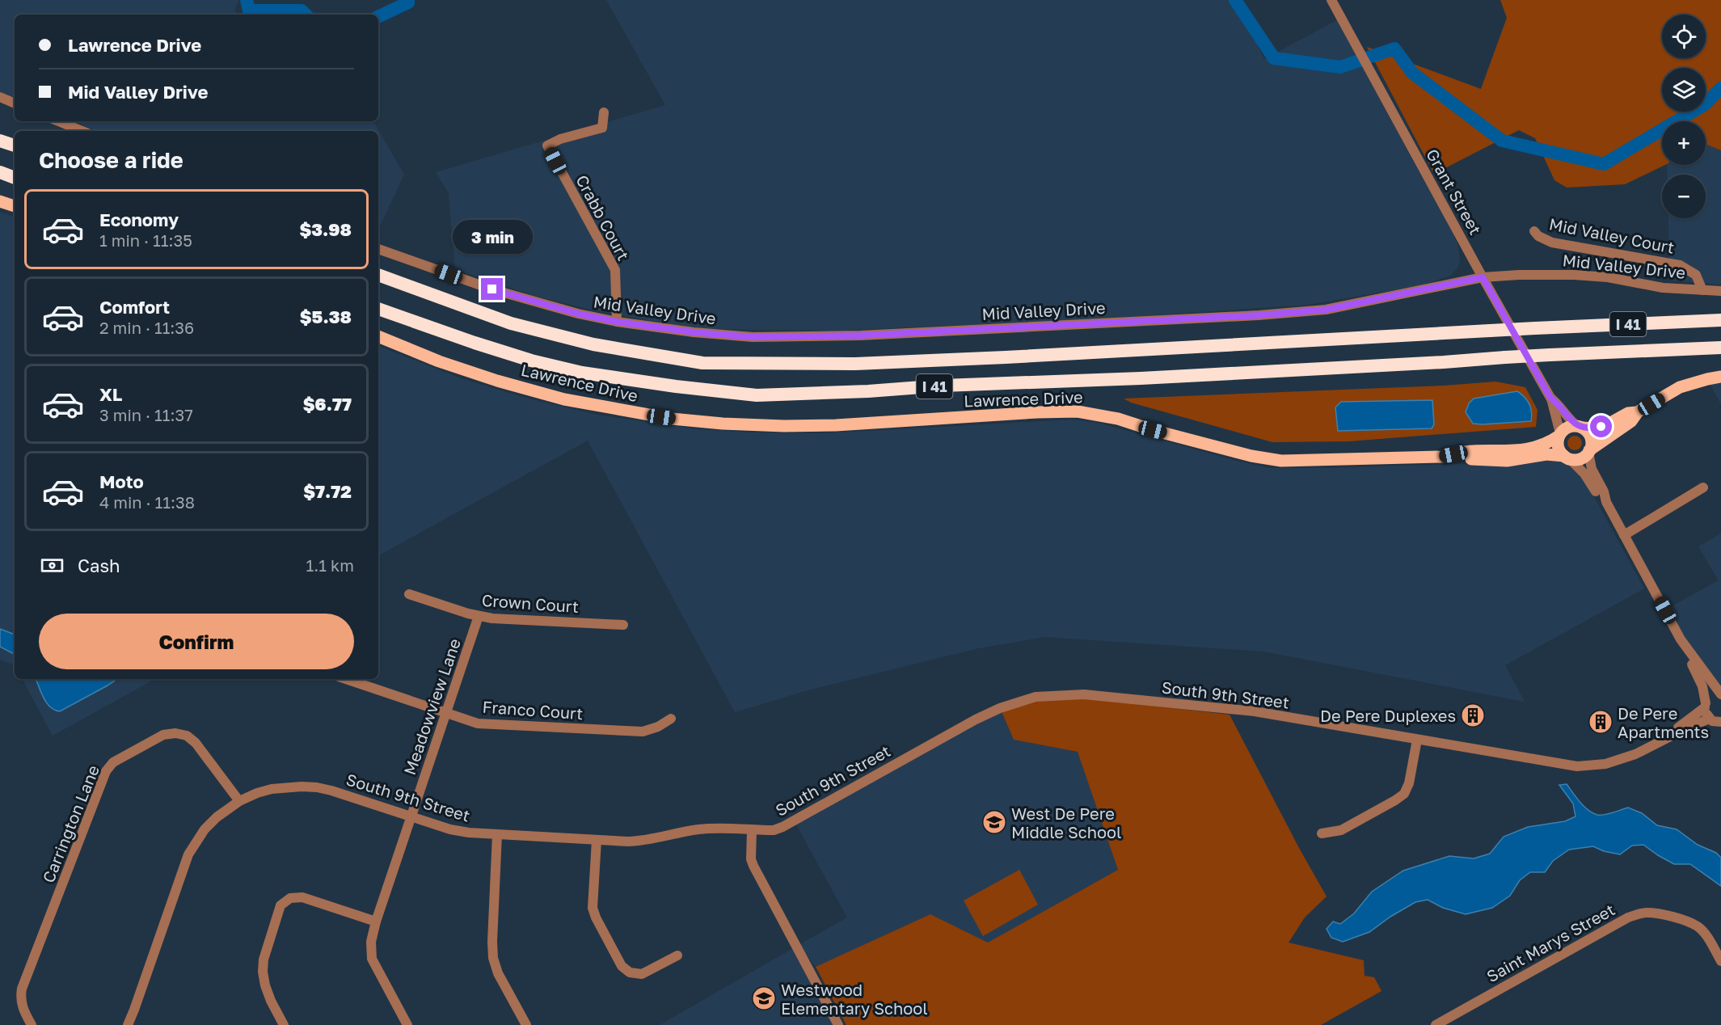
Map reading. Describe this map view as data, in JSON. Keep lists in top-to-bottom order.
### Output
{
  "streets": {
    "highway": ["I 41"],
    "main road": ["Lawrence Drive"],
    "street": [
      "Grant Street",
      "Crabb Court",
      "Mid Valley Court",
      "Mid Valley Drive",
      "Crown Court",
      "South 9th Street",
      "Meadowview Lane",
      "Franco Court",
      "Carrington Lane",
      "Saint Marys Street"
    ]
  },
  "crossings": [
    ["Grant Street", "Mid Valley Drive"],
    ["Grant Street", "Lawrence Drive"],
    ["Crabb Court", "Mid Valley Drive"],
    ["Mid Valley Court", "Mid Valley Drive"],
    ["Crown Court", "Meadowview Lane"],
    ["South 9th Street", "Meadowview Lane"],
    ["South 9th Street", "Carrington Lane"],
    ["Meadowview Lane", "Franco Court"]
  ],
  "places": {
    "building": ["De Pere Duplexes", "De Pere Apartments"],
    "school or university": ["West De Pere Middle School", "Westwood Elementary School"]
  },
  "page": {
    "map_buttons": ["+", "−"],
    "banner": ["Lawrence Drive", "Mid Valley Drive"],
    "heading": "Choose a ride",
    "list": [
      {
        "name": "Economy",
        "note": "1 min · 11:35",
        "value": "$3.98"
      },
      {
        "name": "Comfort",
        "note": "2 min · 11:36",
        "value": "$5.38"
      },
      {
        "name": "XL",
        "note": "3 min · 11:37",
        "value": "$6.77"
      },
      {
        "name": "Moto",
        "note": "4 min · 11:38",
        "value": "$7.72"
      }
    ],
    "bubble": "3 min",
    "pay": ["Cash", "1.1 km"],
    "buttons": "Confirm"
  }
}
